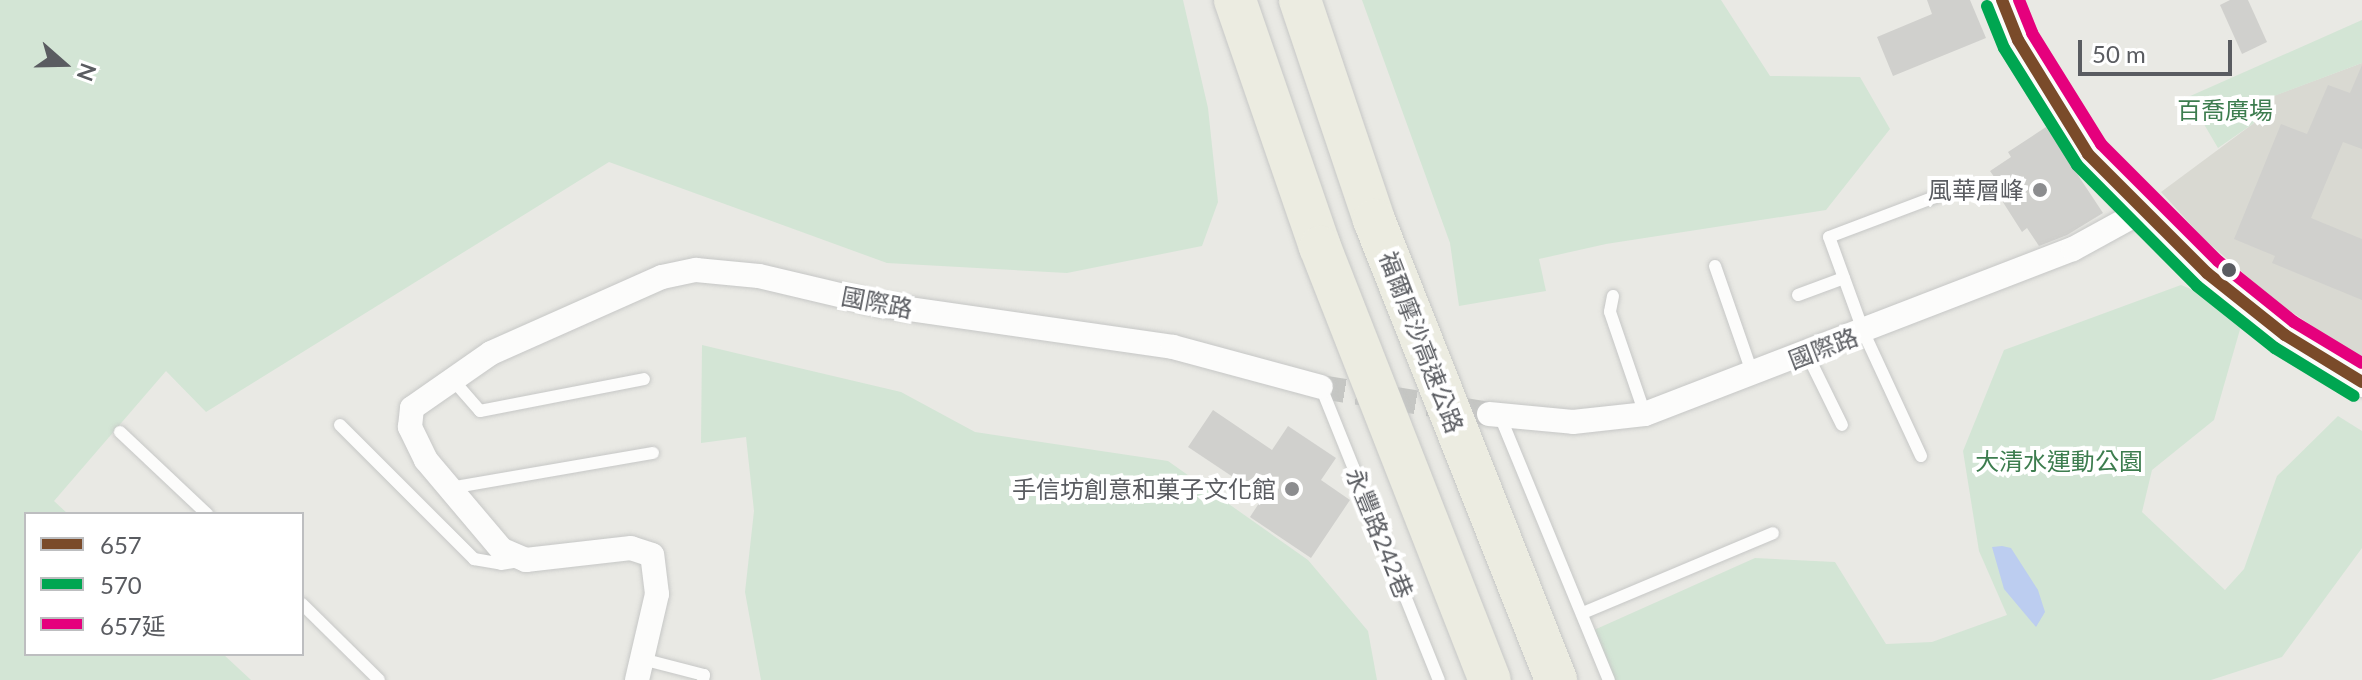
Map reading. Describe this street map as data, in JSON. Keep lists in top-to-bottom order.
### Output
{
  "streets": {
    "highway": ["福爾摩沙高速公路"],
    "street": ["國際路"],
    "lane": ["永豐路242巷"]
  },
  "crossings": [
    ["國際路", "永豐路242巷"]
  ],
  "parks": ["百喬廣場", "大清水運動公園"],
  "places": ["風華層峰", "手信坊創意和菓子文化館"],
  "lines": ["transit line 657", "transit line 657延", "transit line 570"],
  "legend": ["657", "570", "657延"],
  "scale_bar": "50 m",
  "north": "right"
}
